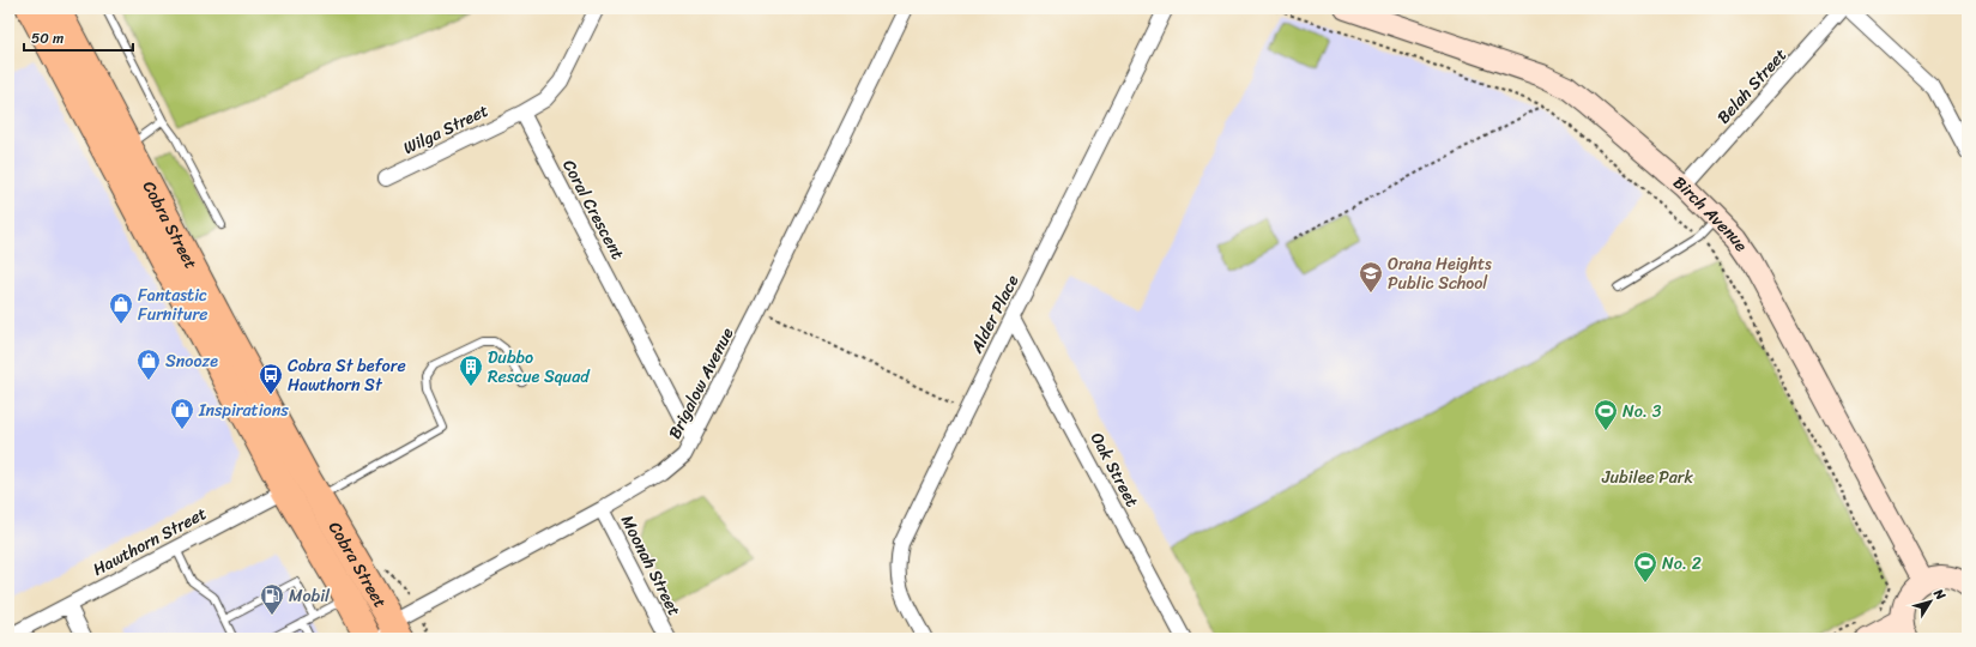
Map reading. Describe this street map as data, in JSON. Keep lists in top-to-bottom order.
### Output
{
  "streets": {
    "highway": ["Cobra Street"],
    "street": [
      "Belah Street",
      "Wilga Street",
      "Coral Crescent",
      "Birch Avenue",
      "Alder Place",
      "Brigalow Avenue",
      "Oak Street",
      "Hawthorn Street",
      "Moonah Street"
    ]
  },
  "crossings": [
    ["Belah Street", "Birch Avenue"],
    ["Wilga Street", "Coral Crescent"],
    ["Coral Crescent", "Brigalow Avenue"],
    ["Cobra Street", "Brigalow Avenue"],
    ["Cobra Street", "Hawthorn Street"],
    ["Alder Place", "Oak Street"],
    ["Brigalow Avenue", "Moonah Street"]
  ],
  "parks": ["Jubilee Park"],
  "places": {
    "school or university": ["Orana Heights Public School"],
    "shop": ["Fantastic Furniture", "Snooze", "Inspirations"],
    "building": ["Dubbo Rescue Squad"],
    "bus stop": ["Cobra St before Hawthorn St"],
    "sports": ["No. 3", "No. 2"],
    "fuel station": ["Mobil"]
  },
  "scale_bar": "50 m",
  "north": "top right"
}
